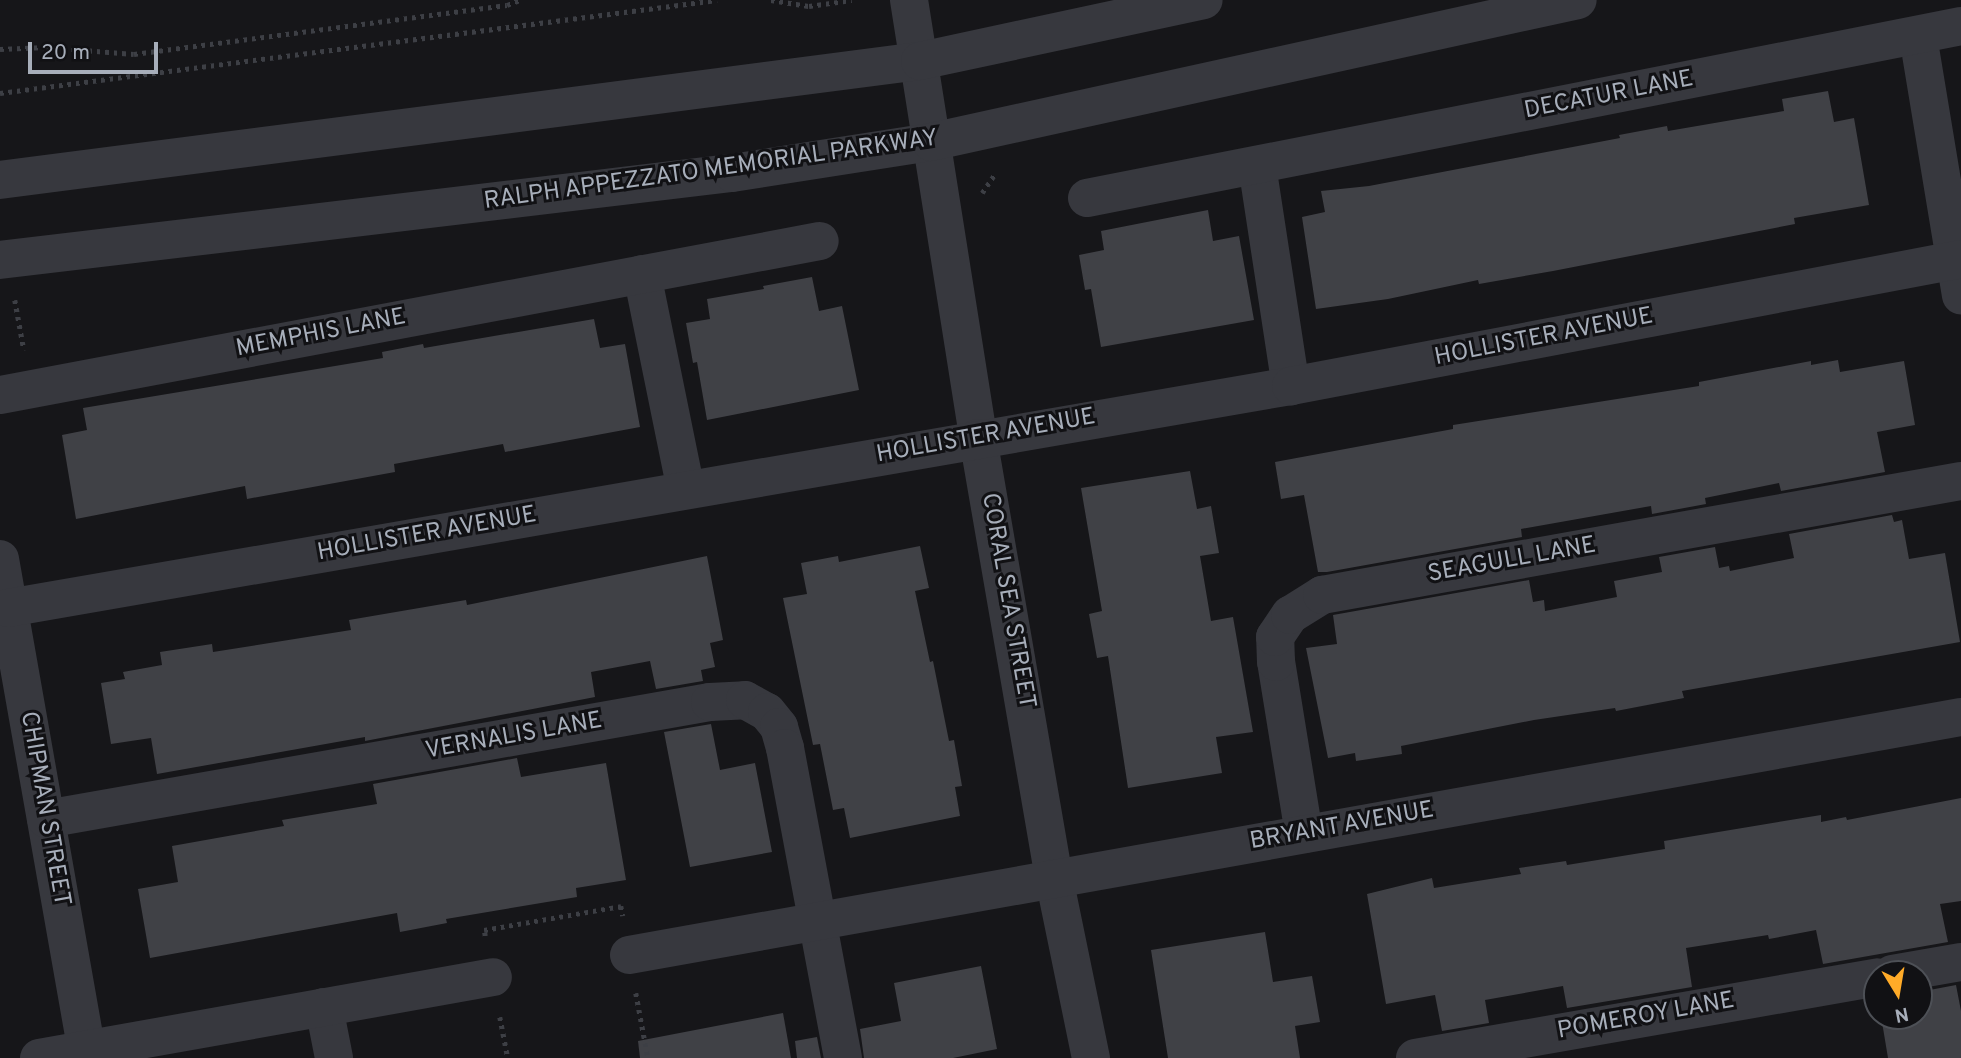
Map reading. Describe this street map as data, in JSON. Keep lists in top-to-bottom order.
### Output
{
  "streets": {
    "street": [
      "DECATUR LANE",
      "RALPH APPEZZATO MEMORIAL PARKWAY",
      "MEMPHIS LANE",
      "HOLLISTER AVENUE",
      "SEAGULL LANE",
      "CORAL SEA STREET",
      "VERNALIS LANE",
      "CHIPMAN STREET",
      "BRYANT AVENUE",
      "POMEROY LANE"
    ]
  },
  "crossings": [
    ["RALPH APPEZZATO MEMORIAL PARKWAY", "CORAL SEA STREET"],
    ["HOLLISTER AVENUE", "CORAL SEA STREET"],
    ["HOLLISTER AVENUE", "CHIPMAN STREET"],
    ["SEAGULL LANE", "BRYANT AVENUE"],
    ["CORAL SEA STREET", "BRYANT AVENUE"],
    ["VERNALIS LANE", "CHIPMAN STREET"],
    ["VERNALIS LANE", "BRYANT AVENUE"]
  ],
  "scale_bar": "20 m",
  "north": "bottom"
}
